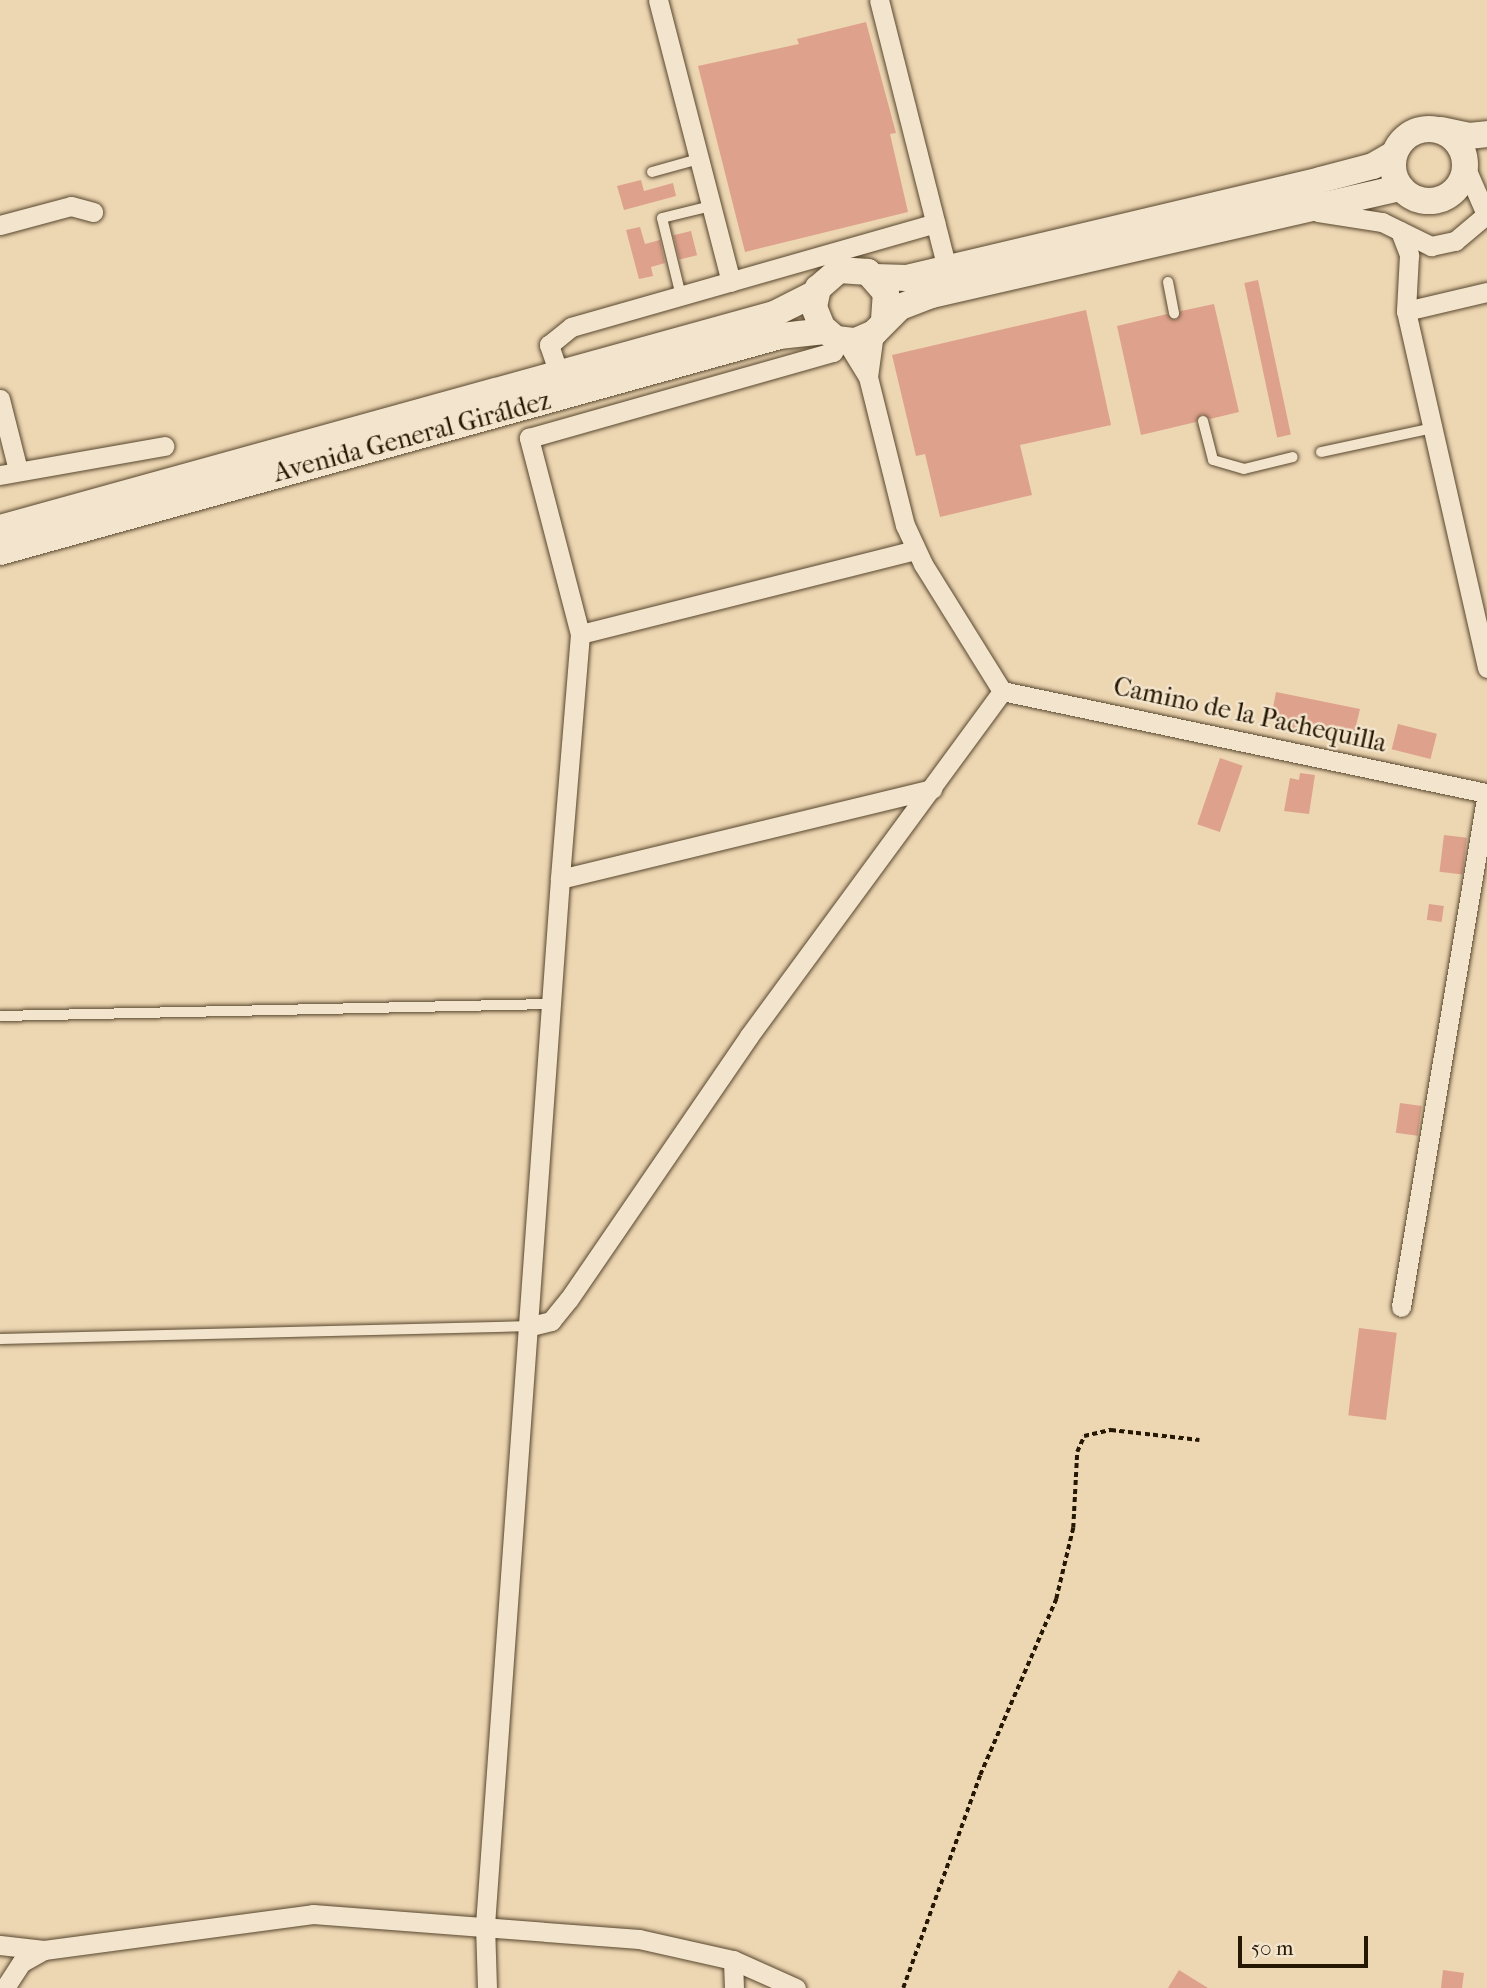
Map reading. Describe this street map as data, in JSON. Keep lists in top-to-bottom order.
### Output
{
  "streets": {
    "main road": ["Avenida General Giráldez"],
    "street": ["Camino de la Pachequilla"]
  },
  "scale_bar": "50 m"
}
